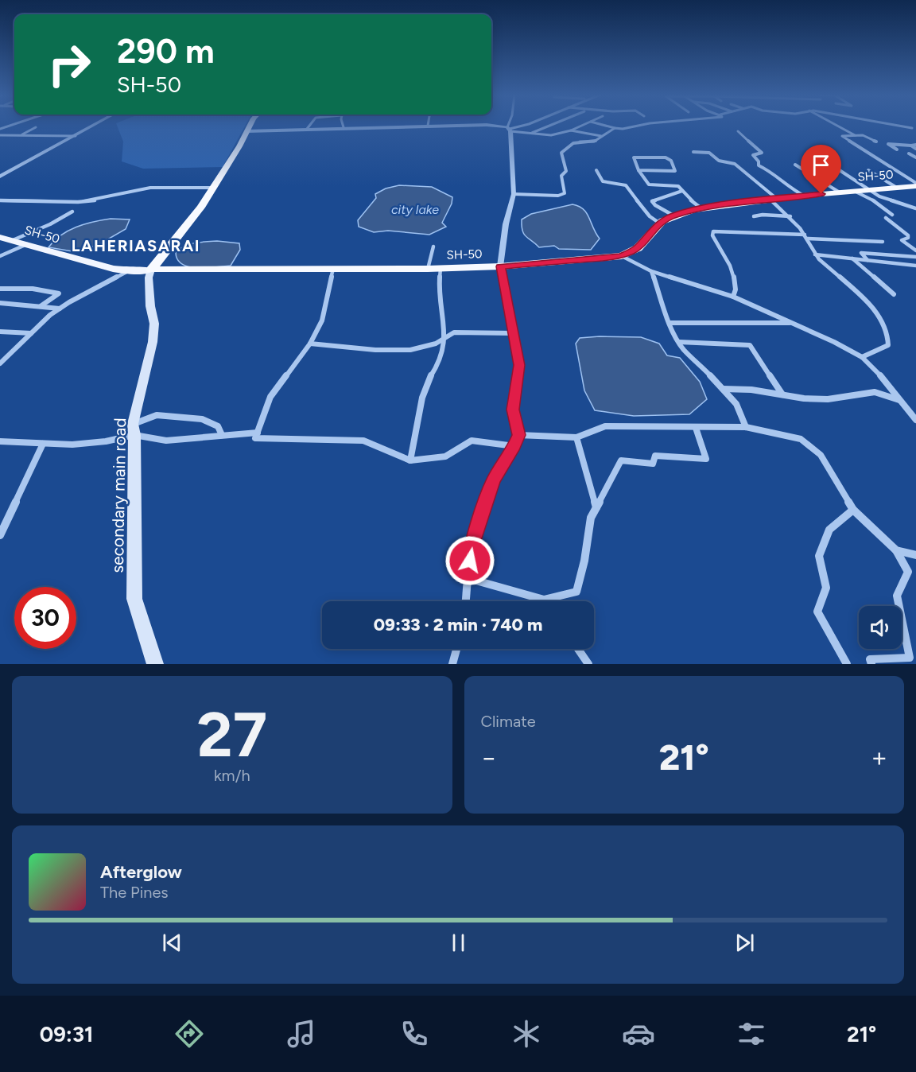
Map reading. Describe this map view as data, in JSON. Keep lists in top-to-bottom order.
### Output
{
  "streets": {
    "highway": ["SH-50"],
    "main road": ["secondary main road"]
  },
  "crossings": [
    ["SH-50", "secondary main road"]
  ],
  "districts": ["LAHERIASARAI"],
  "water": ["city lake"],
  "page": {
    "turn": ["290 m", "SH-50"],
    "limit": "30",
    "trip": "09:33 · 2 min · 740 m",
    "tile": [
      ["27", "km/h"],
      "Climate"
    ],
    "heat": ["−", "21°", "+"],
    "song": ["Afterglow", "The Pines"],
    "tabs": ["09:31", "21°"]
  }
}
